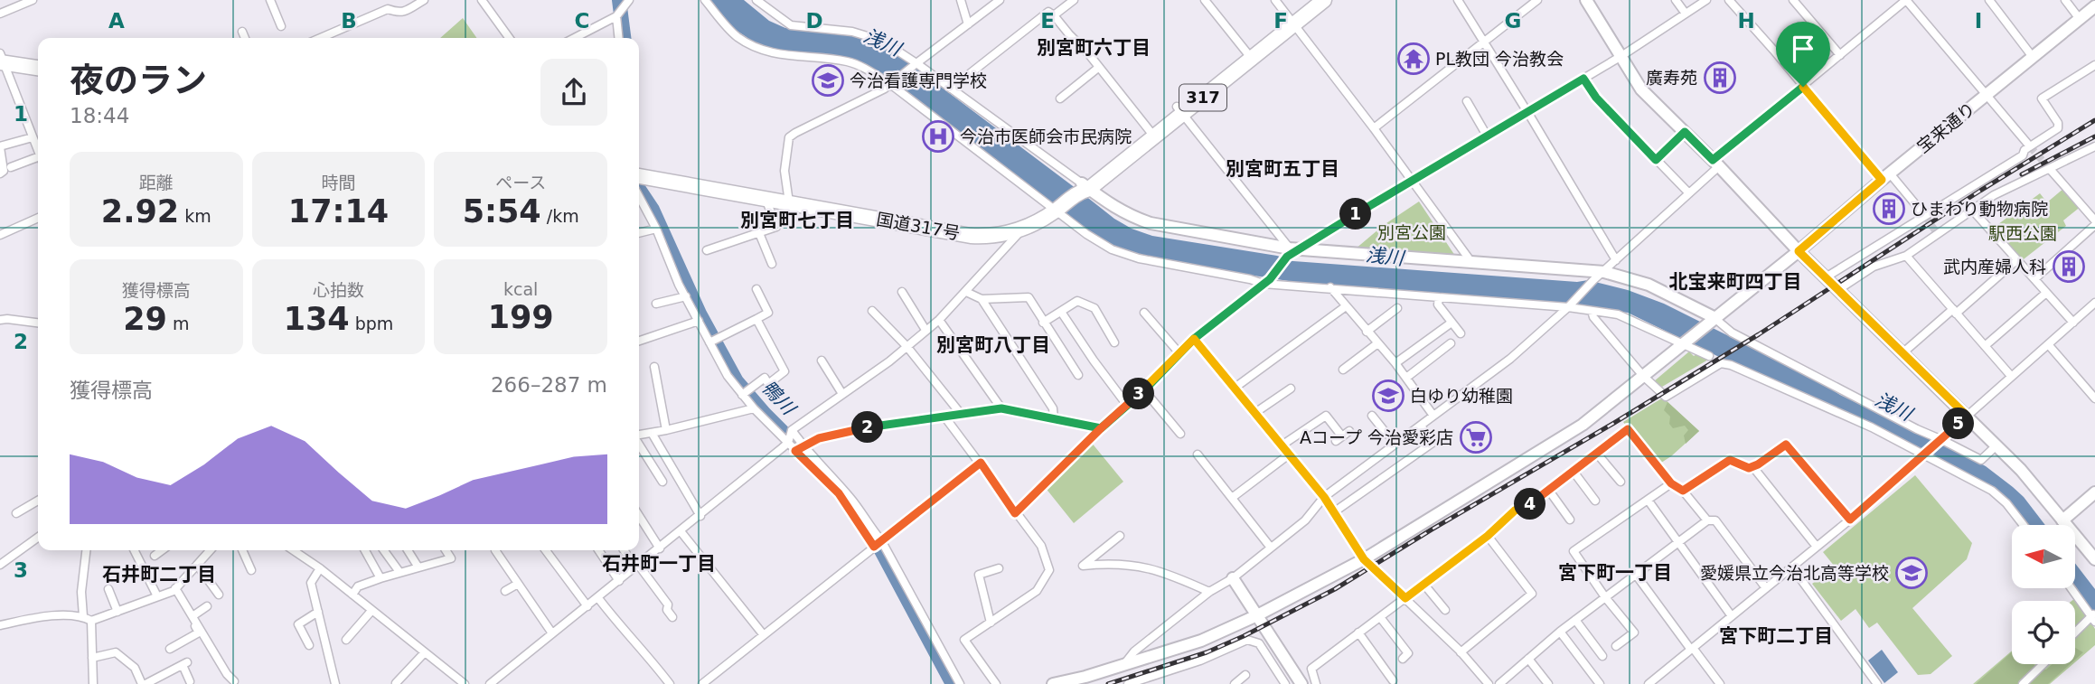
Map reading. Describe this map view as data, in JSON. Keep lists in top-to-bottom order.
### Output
{
  "streets": {
    "highway": ["317", "国道317号"],
    "street": ["宝来通り"]
  },
  "districts": [
    "別宮町六丁目",
    "別宮町五丁目",
    "別宮町七丁目",
    "北宝来町四丁目",
    "別宮町八丁目",
    "石井町一丁目",
    "宮下町一丁目",
    "石井町二丁目",
    "宮下町二丁目"
  ],
  "water": ["浅川", "鴨川"],
  "parks": ["別宮公園", "駅西公園"],
  "places": {
    "temple": ["PL教団 今治教会"],
    "building": ["廣寿苑", "ひまわり動物病院", "武内産婦人科"],
    "school or university": ["今治看護専門学校", "白ゆり幼稚園", "愛媛県立今治北高等学校"],
    "hospital": ["今治市医師会市民病院"],
    "supermarket": ["Aコープ 今治愛彩店"]
  },
  "north": "left",
  "page": {
    "heading": ["夜のラン", "18:44"],
    "stats": [
      ["距離", "2.92 km"],
      ["時間", "17:14"],
      ["ペース", "5:54 /km"],
      ["獲得標高", "29 m"],
      ["心拍数", "134 bpm"],
      ["kcal", "199"]
    ],
    "pins": [
      "1",
      "3",
      "5",
      "2",
      "4"
    ],
    "chart": ["獲得標高", "266–287 m"]
  },
  "grid": {
    "columns": [
      "A",
      "B",
      "C",
      "D",
      "E",
      "F",
      "G",
      "H",
      "I"
    ],
    "rows": ["1", "2", "3"]
  }
}
